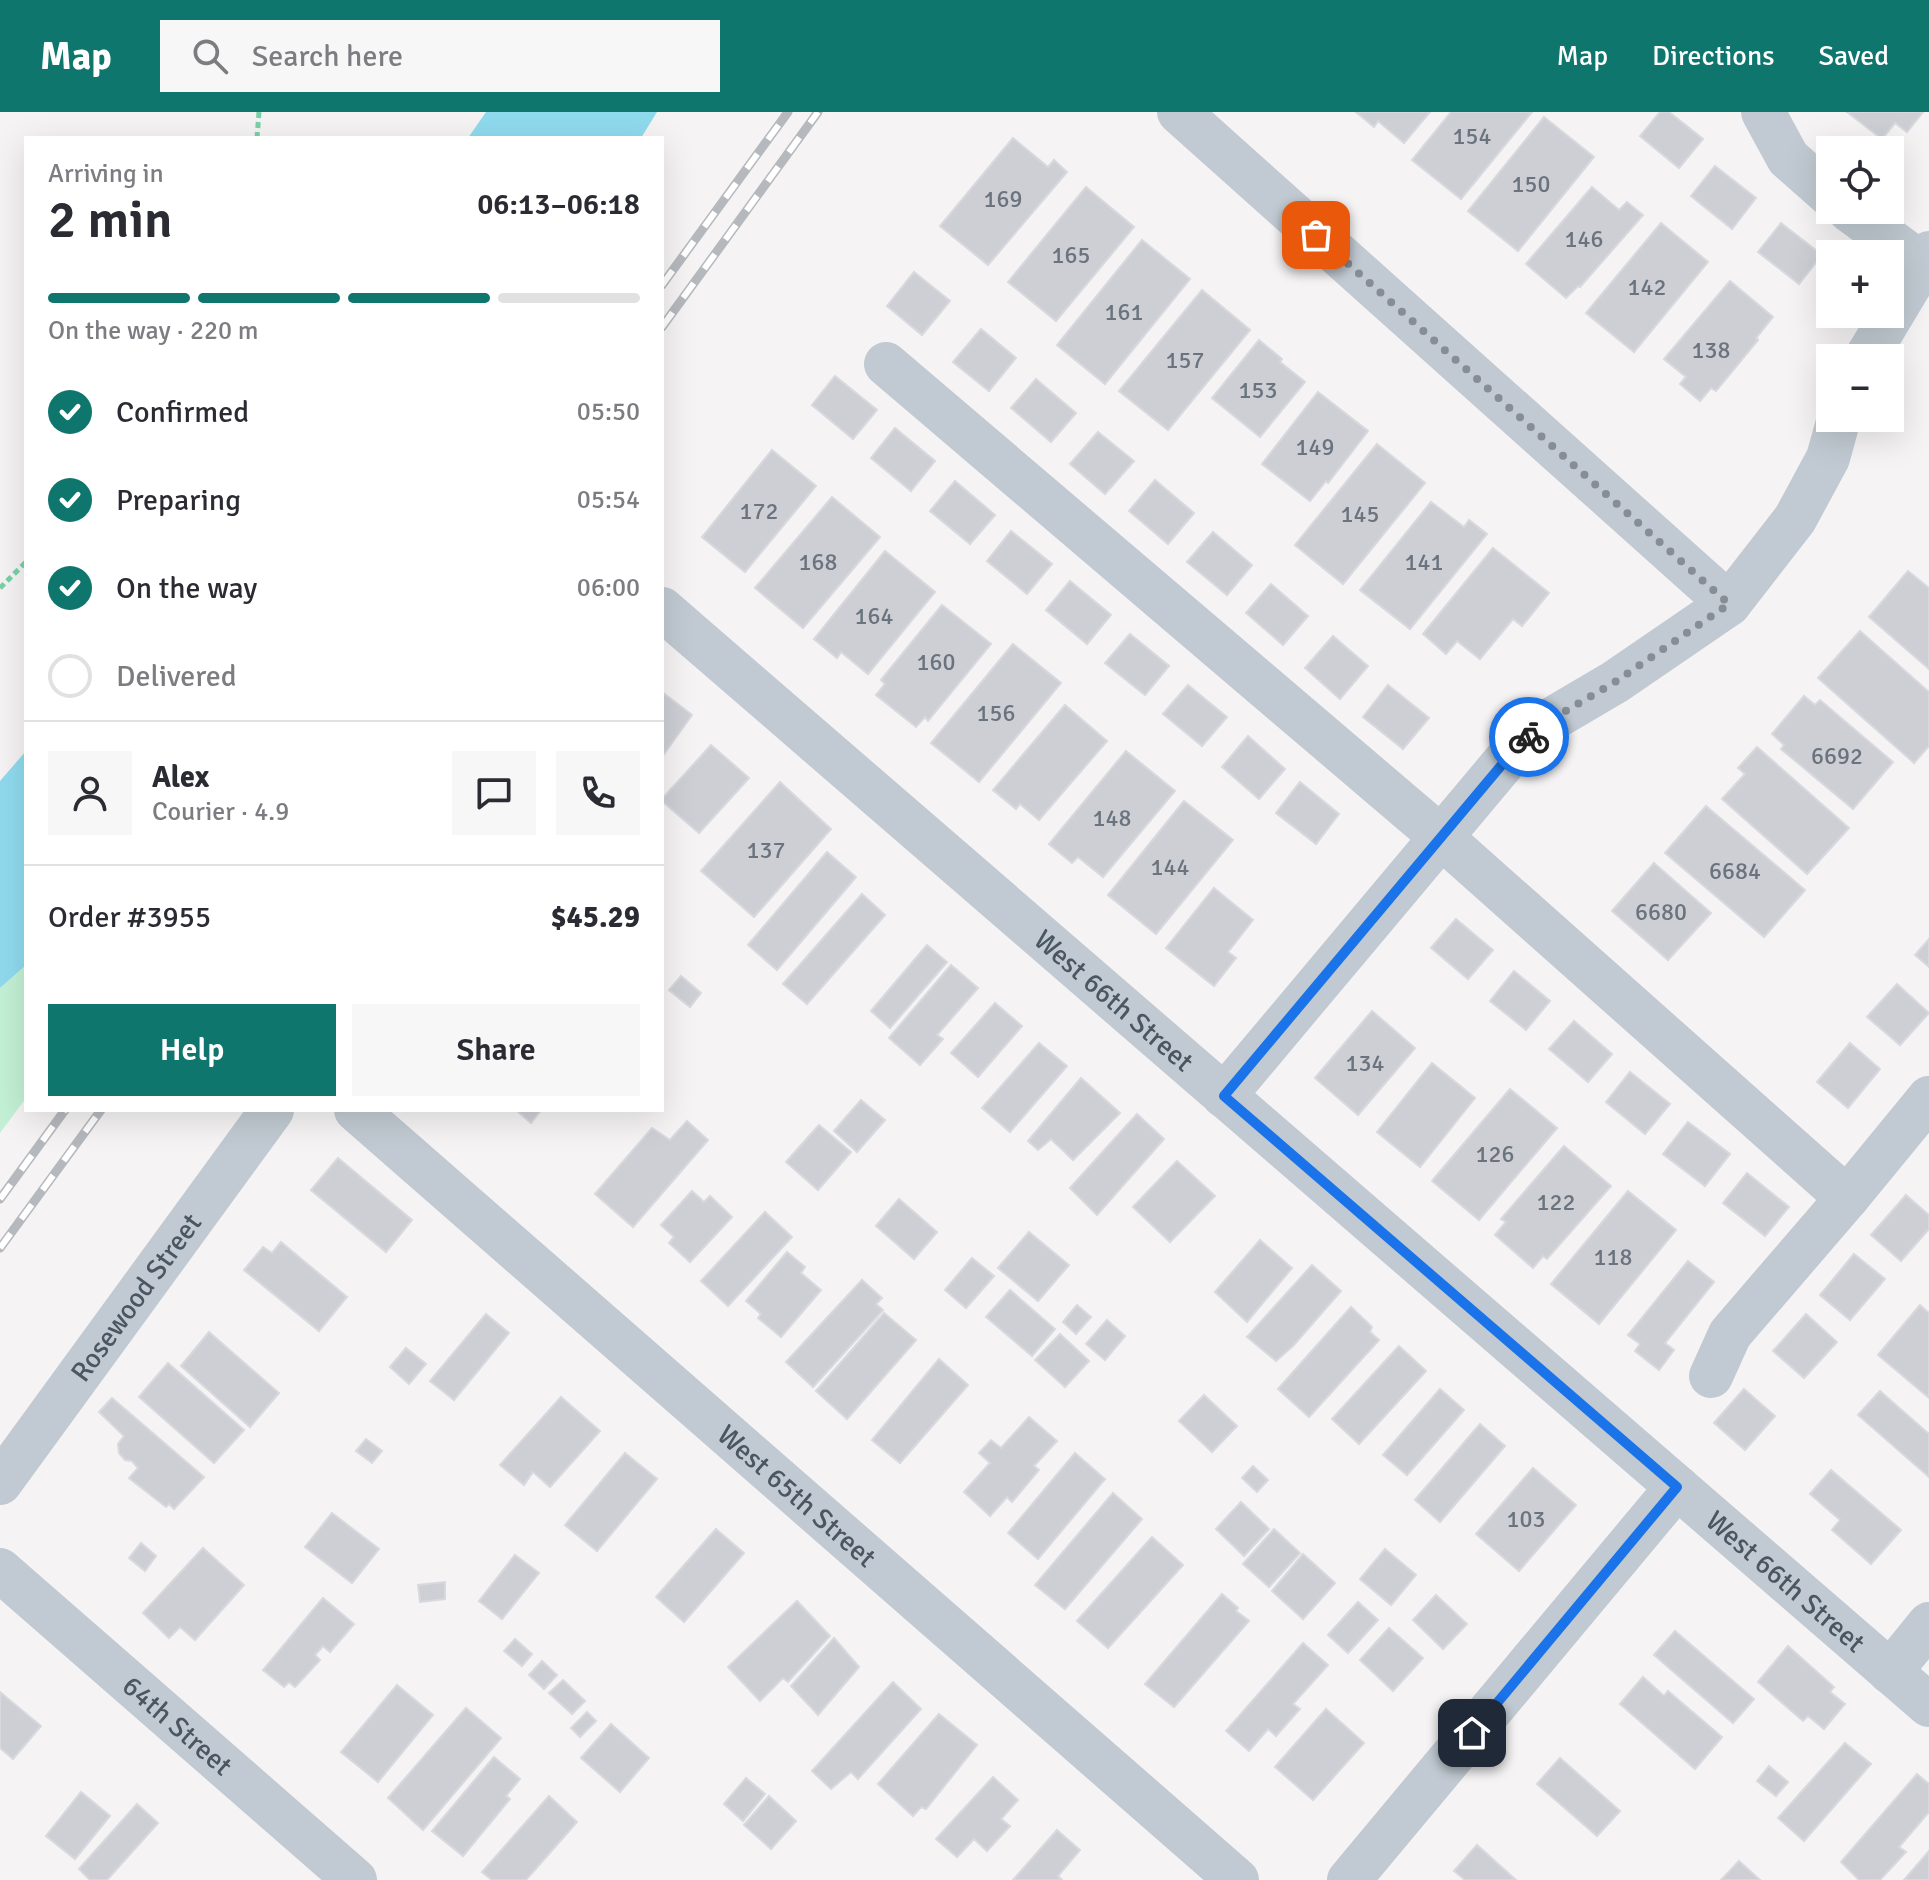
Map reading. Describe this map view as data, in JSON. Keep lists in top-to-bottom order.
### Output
{
  "streets": {
    "street": [
      "West 66th Street",
      "Rosewood Street",
      "West 65th Street",
      "64th Street"
    ]
  },
  "house_numbers": [
    "154",
    "150",
    "169",
    "146",
    "165",
    "142",
    "161",
    "138",
    "157",
    "153",
    "149",
    "172",
    "145",
    "168",
    "141",
    "164",
    "160",
    "156",
    "6692",
    "148",
    "137",
    "144",
    "6684",
    "6680",
    "134",
    "126",
    "122",
    "118",
    "103"
  ],
  "page": {
    "header": "Map",
    "search": "Search here",
    "nav": ["Map", "Directions", "Saved"],
    "map_buttons": ["+", "−"],
    "heading": ["2 min", "Arriving in", "06:13–06:18"],
    "panel": [
      "Alex",
      "Courier · 4.9",
      "Order #3955",
      "$45.29"
    ],
    "bar": "On the way · 220 m",
    "list": [
      ["Confirmed", "05:50"],
      ["Preparing", "05:54"],
      ["On the way", "06:00"],
      "Delivered"
    ],
    "buttons": ["Help", "Share"]
  }
}
